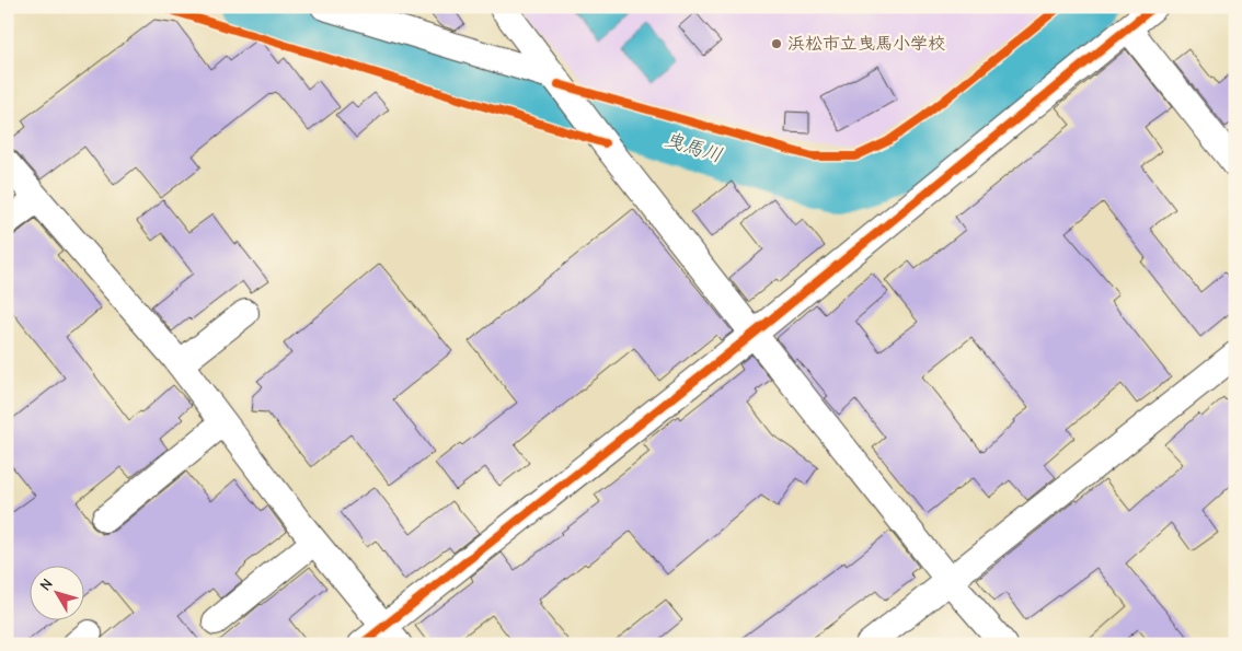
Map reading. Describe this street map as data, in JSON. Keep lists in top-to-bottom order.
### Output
{
  "water": ["曳馬川"],
  "places": ["浜松市立曳馬小学校"],
  "north": "top left"
}
